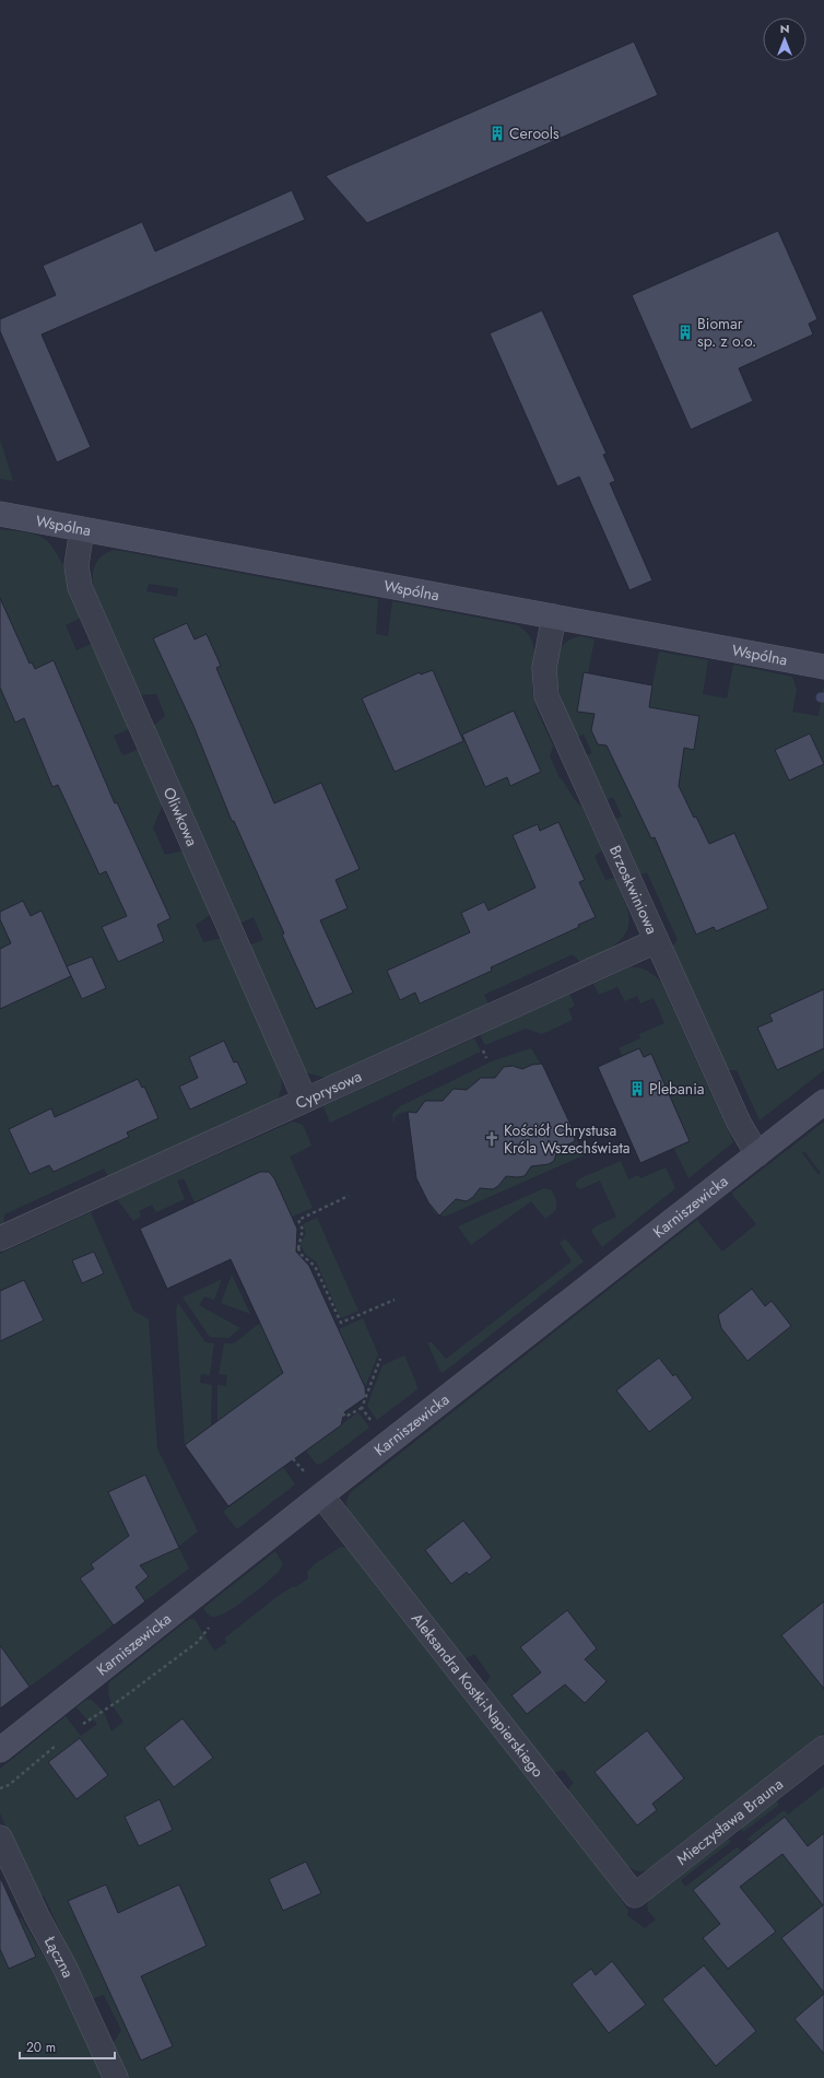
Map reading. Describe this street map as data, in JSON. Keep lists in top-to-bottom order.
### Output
{
  "streets": {
    "street": [
      "Wspólna",
      "Oliwkowa",
      "Brzoskwiniowa",
      "Cyprysowa",
      "Karniszewicka",
      "Aleksandra Kostki-Napierskiego",
      "Mieczysława Brauna",
      "Łączna"
    ]
  },
  "crossings": [
    ["Wspólna", "Oliwkowa"],
    ["Wspólna", "Brzoskwiniowa"],
    ["Oliwkowa", "Cyprysowa"],
    ["Brzoskwiniowa", "Cyprysowa"],
    ["Brzoskwiniowa", "Karniszewicka"],
    ["Karniszewicka", "Aleksandra Kostki-Napierskiego"],
    ["Aleksandra Kostki-Napierskiego", "Mieczysława Brauna"]
  ],
  "places": {
    "building": ["Cerools", "Biomar sp. z o.o.", "Plebania"],
    "church": ["Kościół Chrystusa Króla Wszechświata"]
  },
  "scale_bar": "20 m",
  "north": "top"
}
